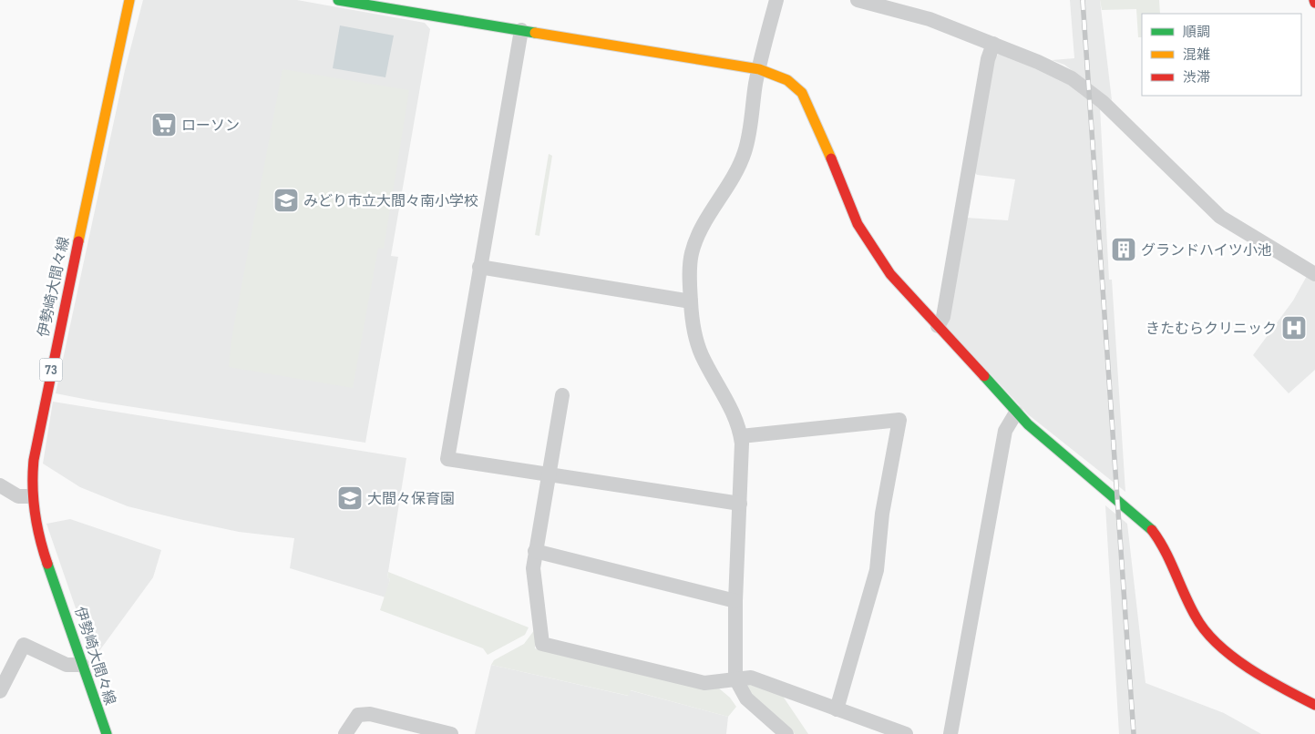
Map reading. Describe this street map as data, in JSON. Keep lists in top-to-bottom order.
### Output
{
  "streets": {
    "street": ["伊勢崎大間々線", "73"]
  },
  "places": {
    "supermarket": ["ローソン"],
    "school or university": ["みどり市立大間々南小学校", "大間々保育園"],
    "building": ["グランドハイツ小池"],
    "hospital": ["きたむらクリニック"]
  },
  "legend": ["順調", "混雑", "渋滞"]
}
